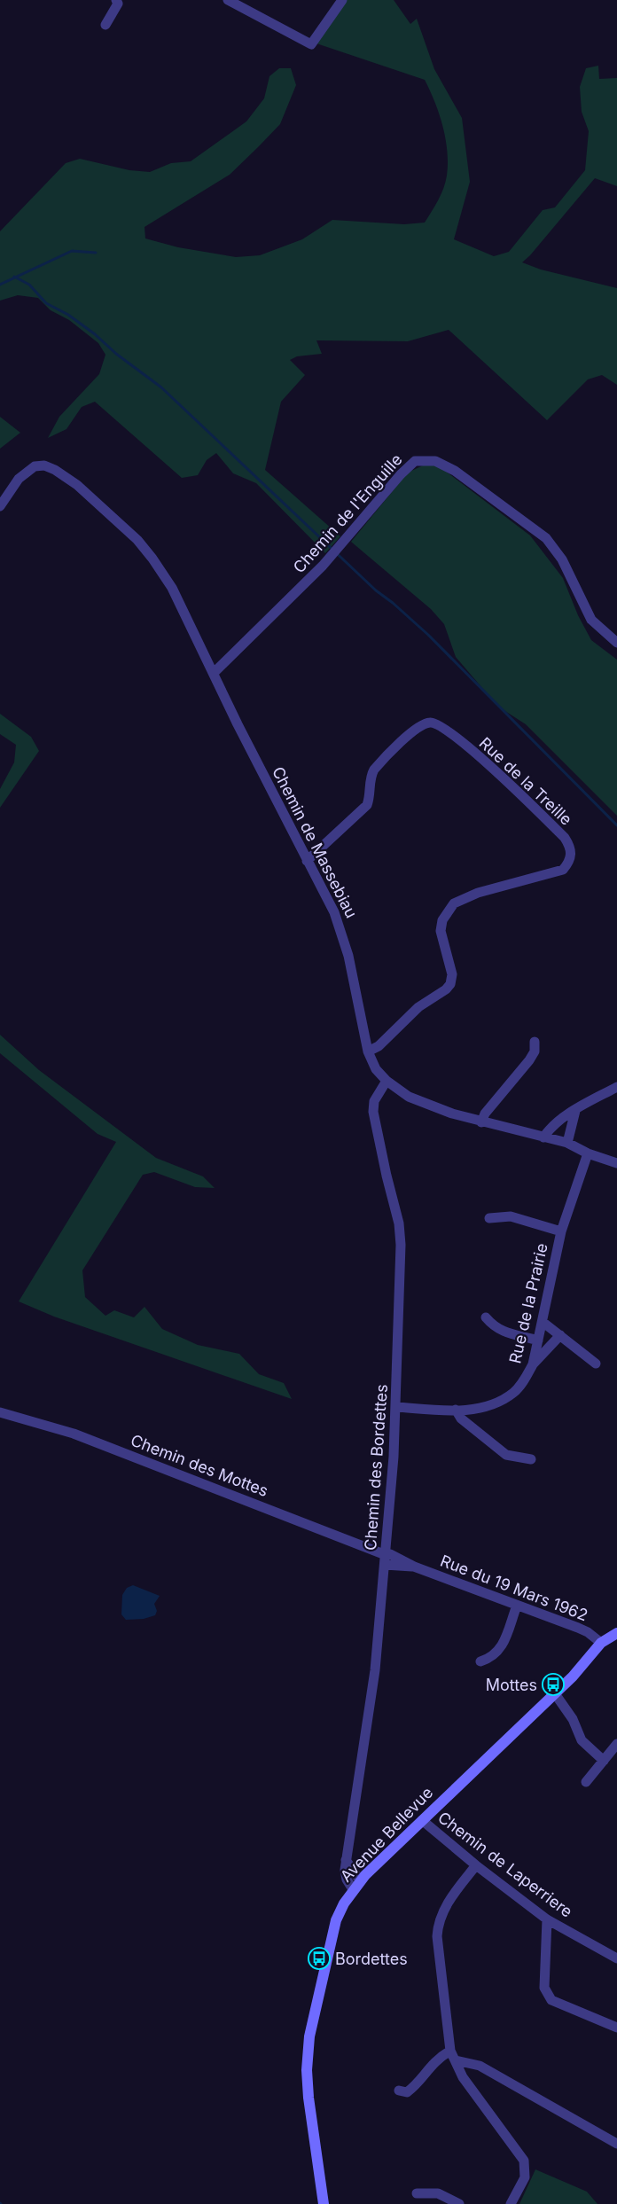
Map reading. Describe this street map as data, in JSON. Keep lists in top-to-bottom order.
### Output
{
  "streets": {
    "main road": ["Avenue Bellevue"],
    "street": [
      "Chemin de l'Enguille",
      "Rue de la Treille",
      "Chemin de Massebiau",
      "Rue de la Prairie",
      "Chemin des Mottes",
      "Chemin des Bordettes",
      "Rue du 19 Mars 1962",
      "Chemin de Laperriere"
    ]
  },
  "crossings": [
    ["Chemin de l'Enguille", "Chemin de Massebiau"],
    ["Rue de la Treille", "Chemin de Massebiau"],
    ["Chemin de Massebiau", "Rue de la Prairie"],
    ["Chemin de Massebiau", "Chemin des Bordettes"],
    ["Rue de la Prairie", "Chemin des Bordettes"],
    ["Chemin des Mottes", "Chemin des Bordettes"],
    ["Chemin des Mottes", "Rue du 19 Mars 1962"],
    ["Chemin des Bordettes", "Rue du 19 Mars 1962"],
    ["Chemin des Bordettes", "Avenue Bellevue"],
    ["Rue du 19 Mars 1962", "Avenue Bellevue"],
    ["Avenue Bellevue", "Chemin de Laperriere"]
  ],
  "places": {
    "bus stop": ["Mottes", "Bordettes"]
  }
}
